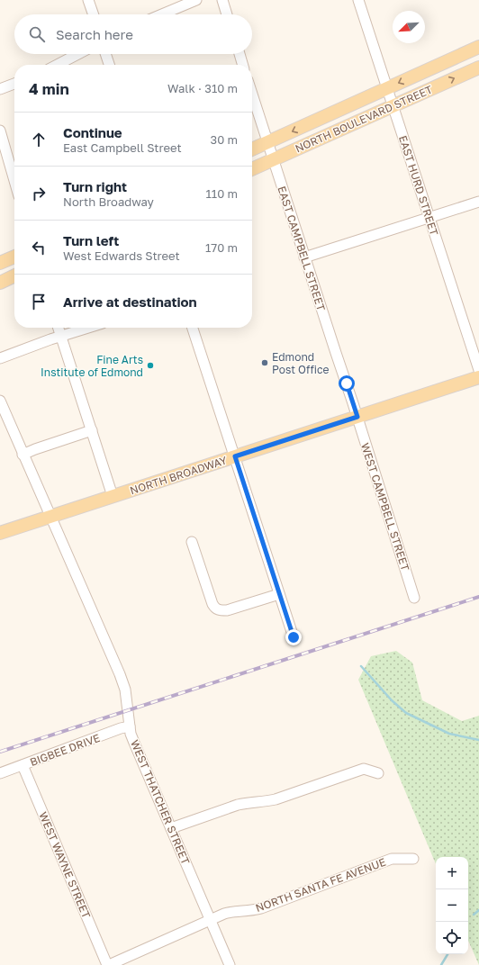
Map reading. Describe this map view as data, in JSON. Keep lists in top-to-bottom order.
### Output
{
  "streets": {
    "main road": ["NORTH BOULEVARD STREET", "NORTH BROADWAY"],
    "street": [
      "EAST HURD STREET",
      "EAST CAMPBELL STREET",
      "WEST CAMPBELL STREET",
      "BIGBEE DRIVE",
      "WEST THATCHER STREET",
      "WEST WAYNE STREET",
      "NORTH SANTA FE AVENUE"
    ]
  },
  "crossings": [
    ["NORTH BOULEVARD STREET", "EAST HURD STREET"],
    ["NORTH BOULEVARD STREET", "EAST CAMPBELL STREET"],
    ["EAST CAMPBELL STREET", "NORTH BROADWAY"],
    ["EAST CAMPBELL STREET", "WEST CAMPBELL STREET"],
    ["NORTH BROADWAY", "WEST CAMPBELL STREET"],
    ["NORTH BROADWAY", "WEST THATCHER STREET"],
    ["BIGBEE DRIVE", "WEST THATCHER STREET"],
    ["BIGBEE DRIVE", "WEST WAYNE STREET"],
    ["WEST THATCHER STREET", "NORTH SANTA FE AVENUE"],
    ["WEST WAYNE STREET", "NORTH SANTA FE AVENUE"]
  ],
  "places": ["Edmond Post Office", "Fine Arts Institute of Edmond"],
  "north": "bottom left",
  "page": {
    "search": "Search here",
    "heading": ["4 min", "Walk · 310 m"],
    "list": [
      ["Continue", "East Campbell Street", "30 m"],
      ["Turn right", "North Broadway", "110 m"],
      ["Turn left", "West Edwards Street", "170 m"],
      "Arrive at destination"
    ],
    "map_buttons": ["+", "−"]
  }
}
